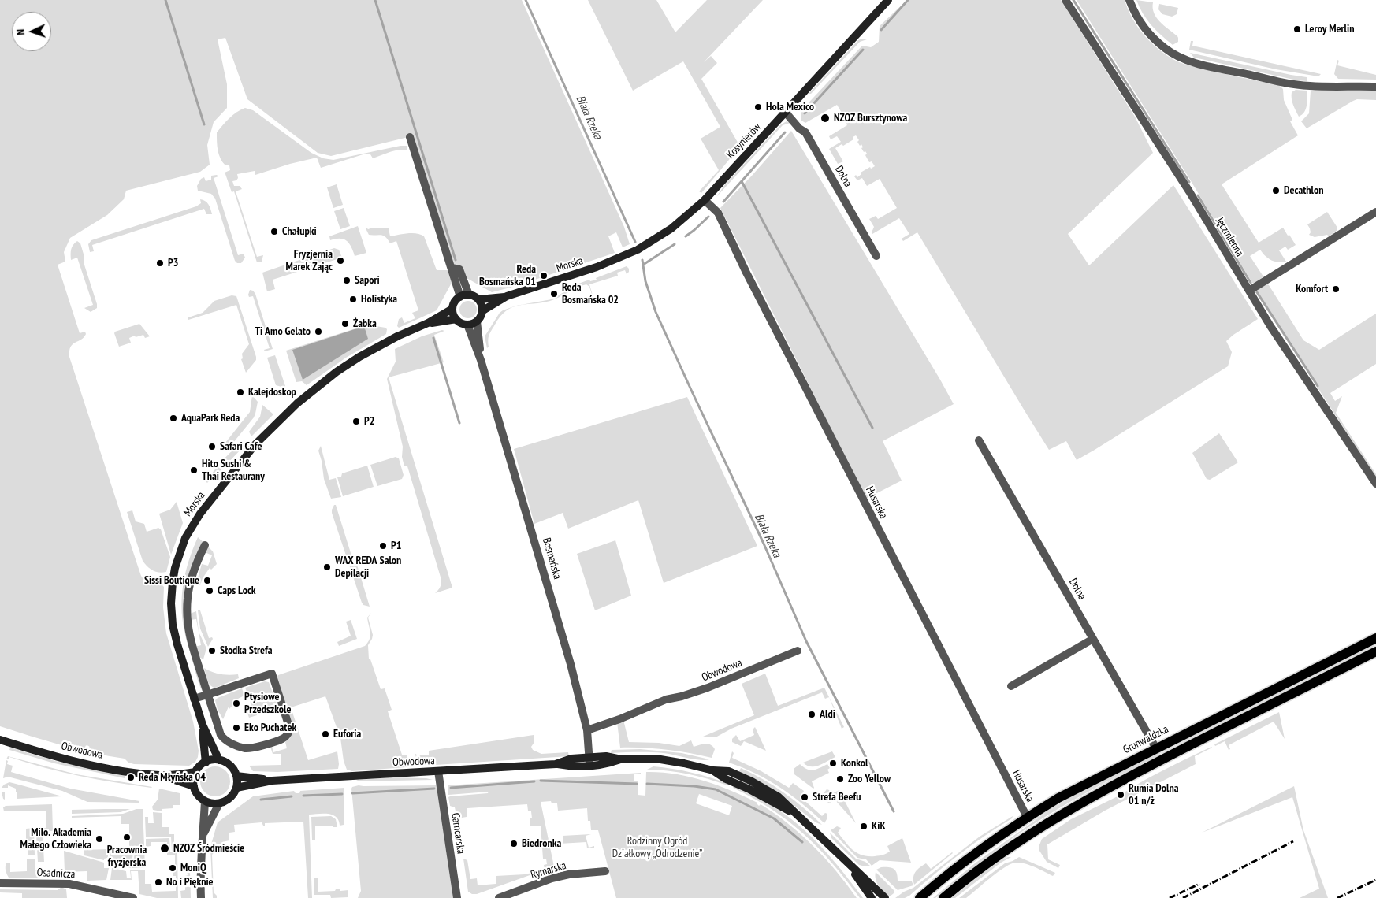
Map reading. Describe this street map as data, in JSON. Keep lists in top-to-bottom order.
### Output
{
  "streets": {
    "main road": [
      "Kosynierów",
      "Morska",
      "Obwodowa",
      "Grunwaldzka"
    ],
    "street": [
      "Dolna",
      "Jęczmienna",
      "Husarska",
      "Bosmańska",
      "Garncarska",
      "Rymarska",
      "Osadnicza"
    ]
  },
  "crossings": [
    ["Kosynierów", "Dolna"],
    ["Kosynierów", "Morska"],
    ["Kosynierów", "Husarska"],
    ["Dolna", "Grunwaldzka"],
    ["Morska", "Bosmańska"],
    ["Morska", "Obwodowa"],
    ["Husarska", "Grunwaldzka"],
    ["Bosmańska", "Obwodowa"],
    ["Obwodowa", "Garncarska"]
  ],
  "water": ["Biała Rzeka"],
  "parks": ["Rodzinny Ogród Działkowy „Odrodzenie”"],
  "places": [
    "Leroy Merlin",
    "Hola Mexico",
    "NZOZ Bursztynowa",
    "Decathlon",
    "Chałupki",
    "Fryzjernia Marek Zając",
    "P3",
    "Reda Bosmańska 01",
    "Sapori",
    "Komfort",
    "Reda Bosmańska 02",
    "Holistyka",
    "Żabka",
    "Ti Amo Gelato",
    "Kalejdoskop",
    "AquaPark Reda",
    "P2",
    "Safari Cafe",
    "Hito Sushi & Thai Restaurany",
    "P1",
    "WAX REDA Salon Depilacji",
    "Sissi Boutique",
    "Caps Lock",
    "Słodka Strefa",
    "Ptysiowe Przedszkole",
    "Aldi",
    "Eko Puchatek",
    "Euforia",
    "Konkol",
    "Reda Młyńska 04",
    "Zoo Yellow",
    "Rumia Dolna 01 n/ż",
    "Strefa Beefu",
    "KiK",
    "Pracownia fryzjerska",
    "Milo. Akademia Małego Człowieka",
    "Biedronka",
    "NZOZ Śródmieście",
    "MoniQ",
    "No i Pięknie"
  ],
  "north": "left"
}
